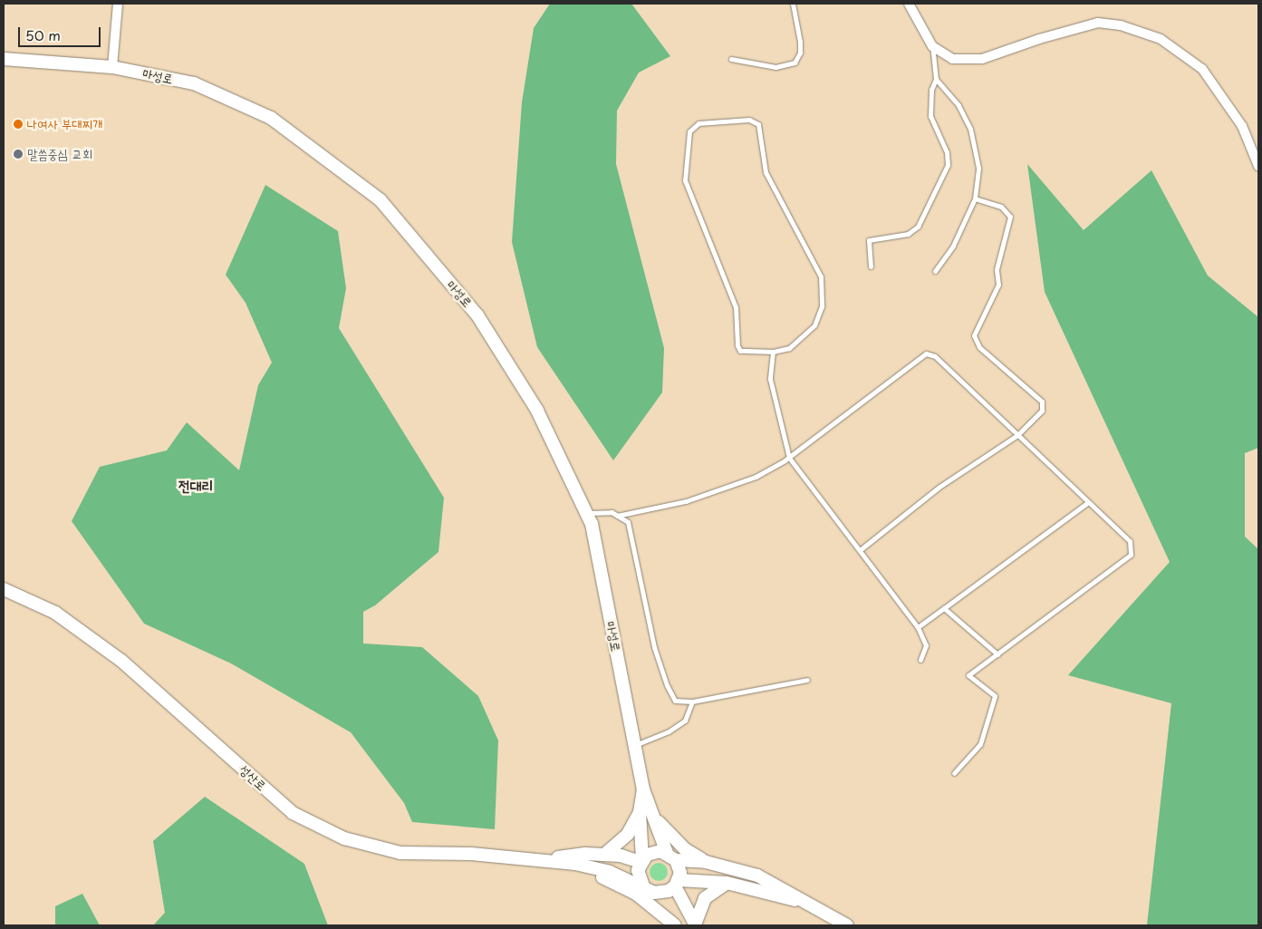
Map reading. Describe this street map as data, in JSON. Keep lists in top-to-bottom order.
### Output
{
  "streets": {
    "main road": ["마성로", "성산로"]
  },
  "districts": ["전대리"],
  "places": ["나여사 부대찌개", "말씀중심 교회"],
  "scale_bar": "50 m"
}
